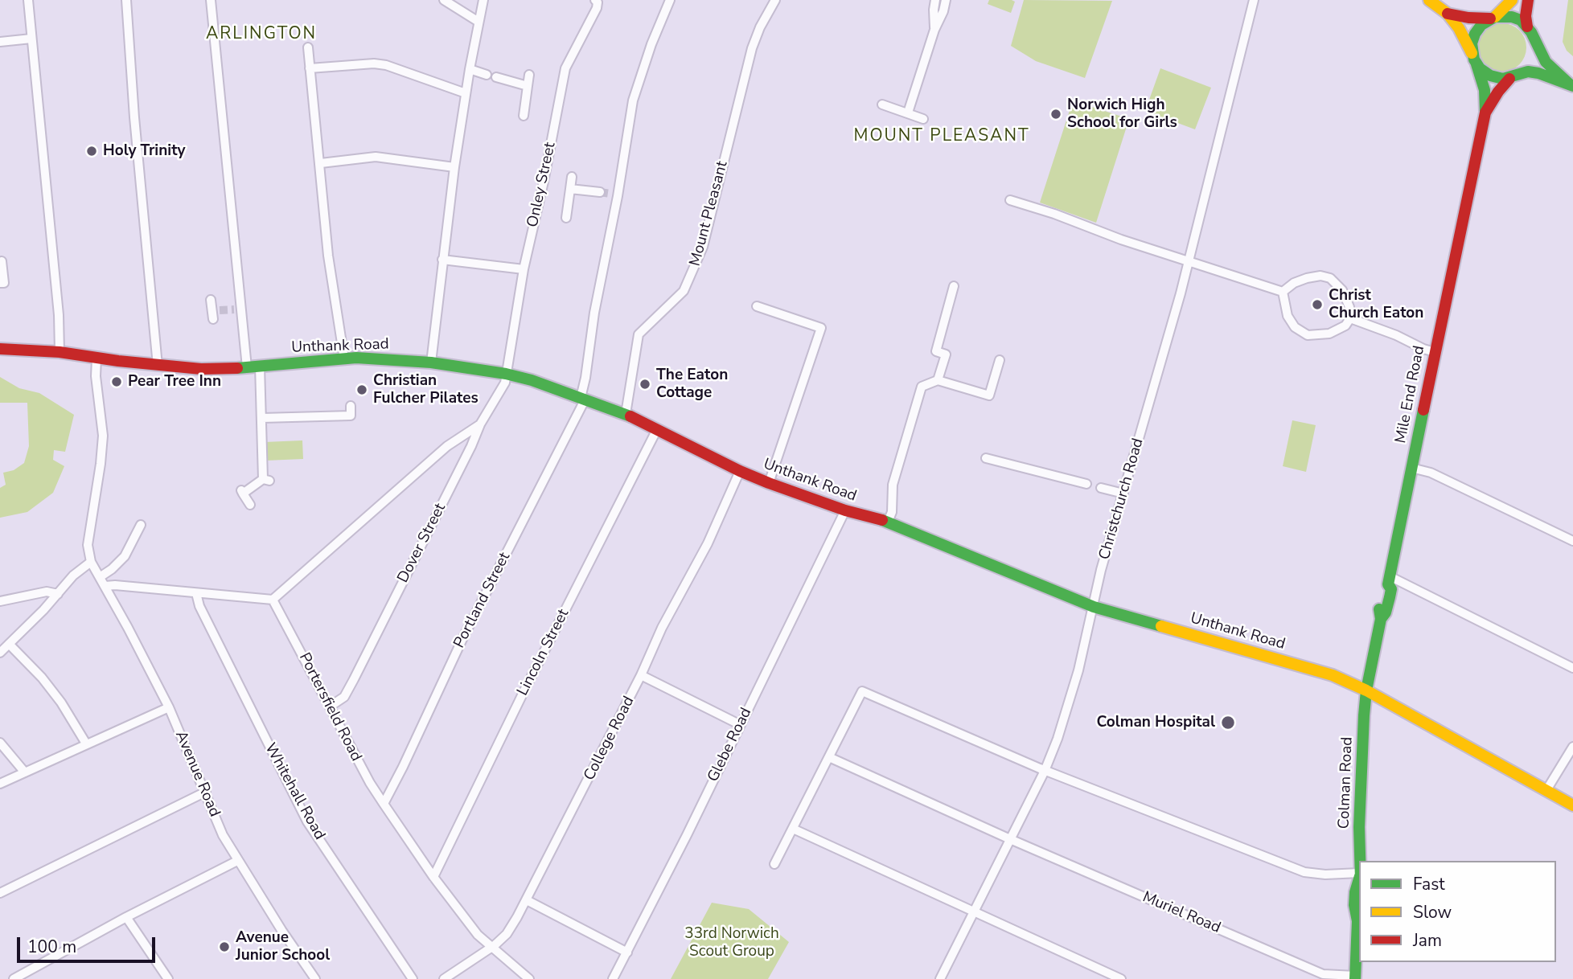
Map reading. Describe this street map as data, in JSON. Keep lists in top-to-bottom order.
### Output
{
  "streets": {
    "main road": ["Unthank Road", "Mile End Road", "Colman Road"],
    "street": [
      "Onley Street",
      "Mount Pleasant",
      "Christchurch Road",
      "Dover Street",
      "Portland Street",
      "Lincoln Street",
      "Portersfield Road",
      "College Road",
      "Glebe Road",
      "Avenue Road",
      "Whitehall Road",
      "Muriel Road"
    ]
  },
  "crossings": [
    ["Onley Street", "Unthank Road"],
    ["Onley Street", "Dover Street"],
    ["Mount Pleasant", "Unthank Road"],
    ["Unthank Road", "Mile End Road"],
    ["Unthank Road", "Christchurch Road"],
    ["Unthank Road", "Dover Street"],
    ["Unthank Road", "Portland Street"],
    ["Unthank Road", "Lincoln Street"],
    ["Unthank Road", "College Road"],
    ["Unthank Road", "Glebe Road"],
    ["Unthank Road", "Colman Road"],
    ["Mile End Road", "Colman Road"],
    ["Christchurch Road", "Muriel Road"],
    ["Dover Street", "Portersfield Road"],
    ["Portland Street", "Portersfield Road"],
    ["Lincoln Street", "Portersfield Road"],
    ["Portersfield Road", "College Road"],
    ["Colman Road", "Muriel Road"]
  ],
  "districts": ["ARLINGTON", "MOUNT PLEASANT"],
  "parks": ["33rd Norwich Scout Group"],
  "places": [
    "Norwich High School for Girls",
    "Holy Trinity",
    "Christ Church Eaton",
    "Pear Tree Inn",
    "The Eaton Cottage",
    "Christian Fulcher Pilates",
    "Colman Hospital",
    "Avenue Junior School"
  ],
  "legend": ["Fast", "Slow", "Jam"],
  "scale_bar": "100 m"
}
